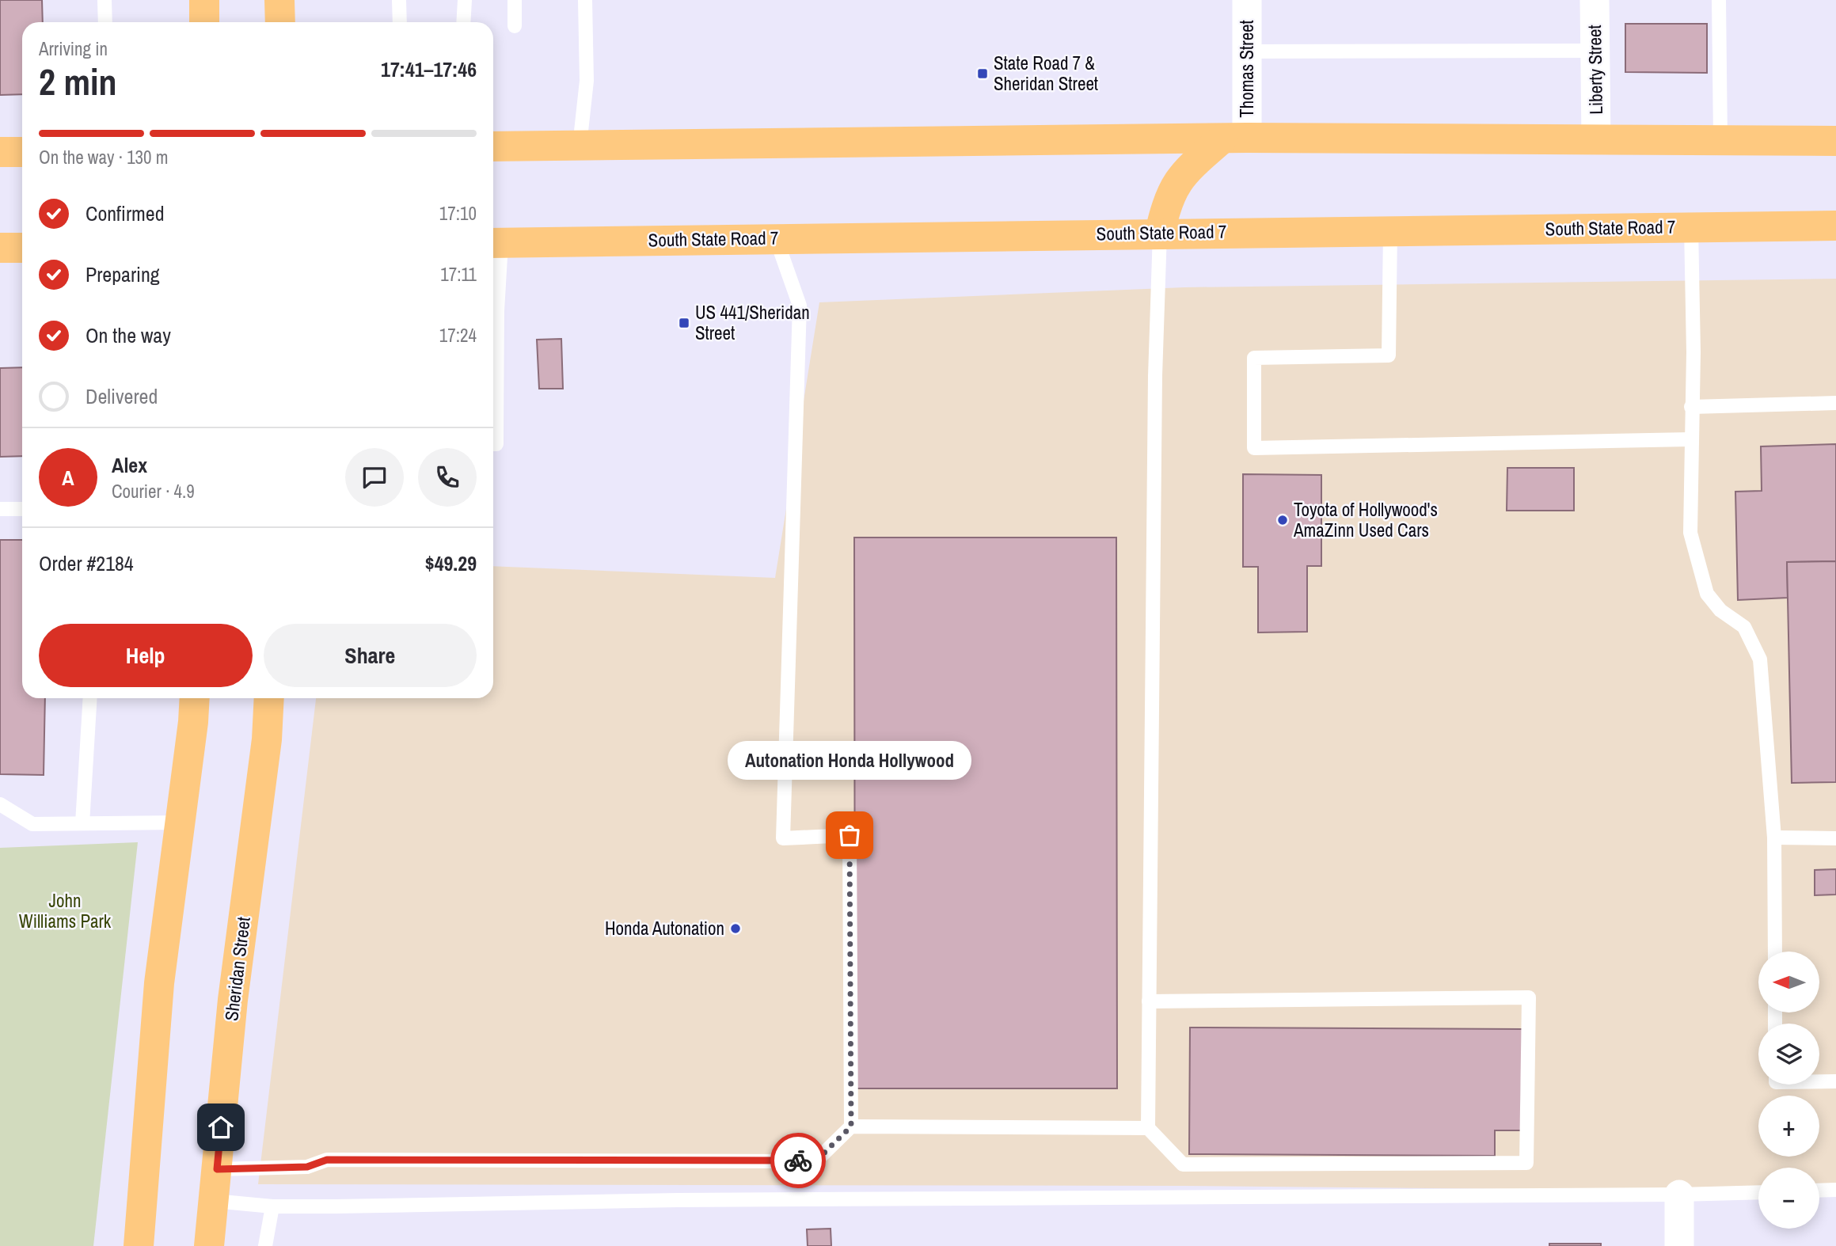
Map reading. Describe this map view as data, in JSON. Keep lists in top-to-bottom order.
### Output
{
  "streets": {
    "main road": ["South State Road 7", "Sheridan Street"],
    "street": ["Thomas Street", "Liberty Street"]
  },
  "parks": ["John Williams Park"],
  "places": {
    "transit": ["State Road 7 & Sheridan Street", "US 441/Sheridan Street"],
    "other": ["Toyota of Hollywood's AmaZinn Used Cars", "Autonation Honda Hollywood", "Honda Autonation"]
  },
  "north": "left",
  "page": {
    "heading": ["2 min", "Arriving in", "17:41–17:46"],
    "panel": [
      "Alex",
      "Courier · 4.9",
      "Order #2184",
      "$49.29"
    ],
    "bar": "On the way · 130 m",
    "list": [
      ["Confirmed", "17:10"],
      ["Preparing", "17:11"],
      ["On the way", "17:24"],
      "Delivered"
    ],
    "round": "A",
    "buttons": ["Help", "Share"],
    "bubble": "Autonation Honda Hollywood",
    "map_buttons": ["+", "−"]
  }
}
